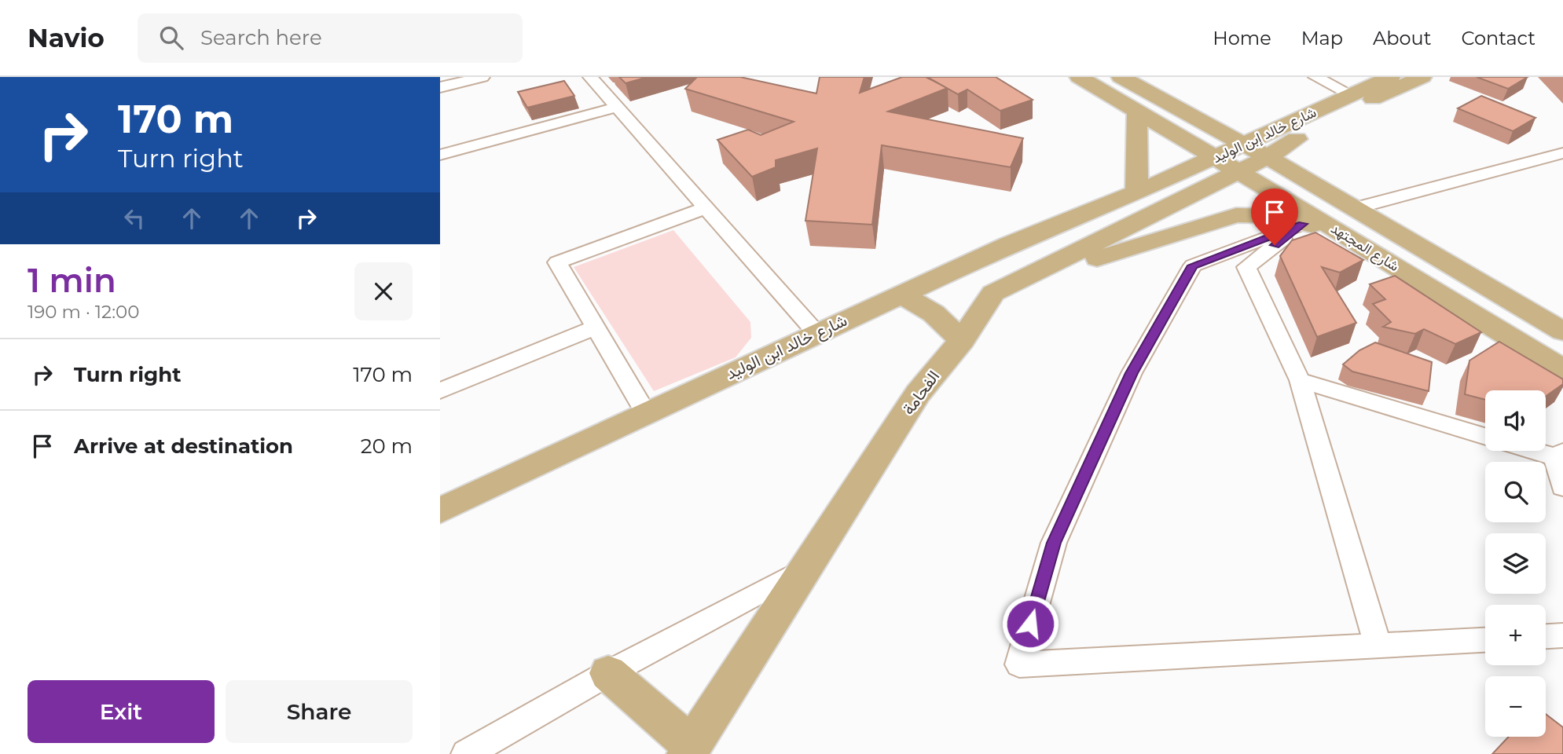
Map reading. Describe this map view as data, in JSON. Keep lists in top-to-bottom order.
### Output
{
  "streets": {
    "main road": [
      "شارع خالد إبن الوليد",
      "شارع المجتهد",
      "شارع خالد ابن الوليد",
      "الفحامة"
    ]
  },
  "crossings": [
    ["شارع خالد إبن الوليد", "شارع المجتهد"],
    ["شارع خالد إبن الوليد", "شارع خالد ابن الوليد"],
    ["شارع خالد إبن الوليد", "الفحامة"],
    ["شارع المجتهد", "الفحامة"]
  ],
  "page": {
    "header": "Navio",
    "search": "Search here",
    "nav": [
      "Home",
      "Map",
      "About",
      "Contact"
    ],
    "turn": ["170 m", "Turn right"],
    "heading": ["1 min", "190 m · 12:00"],
    "list": [
      {
        "name": "Turn right",
        "value": "170 m"
      },
      {
        "name": "Arrive at destination",
        "value": "20 m"
      }
    ],
    "map_buttons": ["+", "−"],
    "buttons": ["Exit", "Share"]
  }
}
